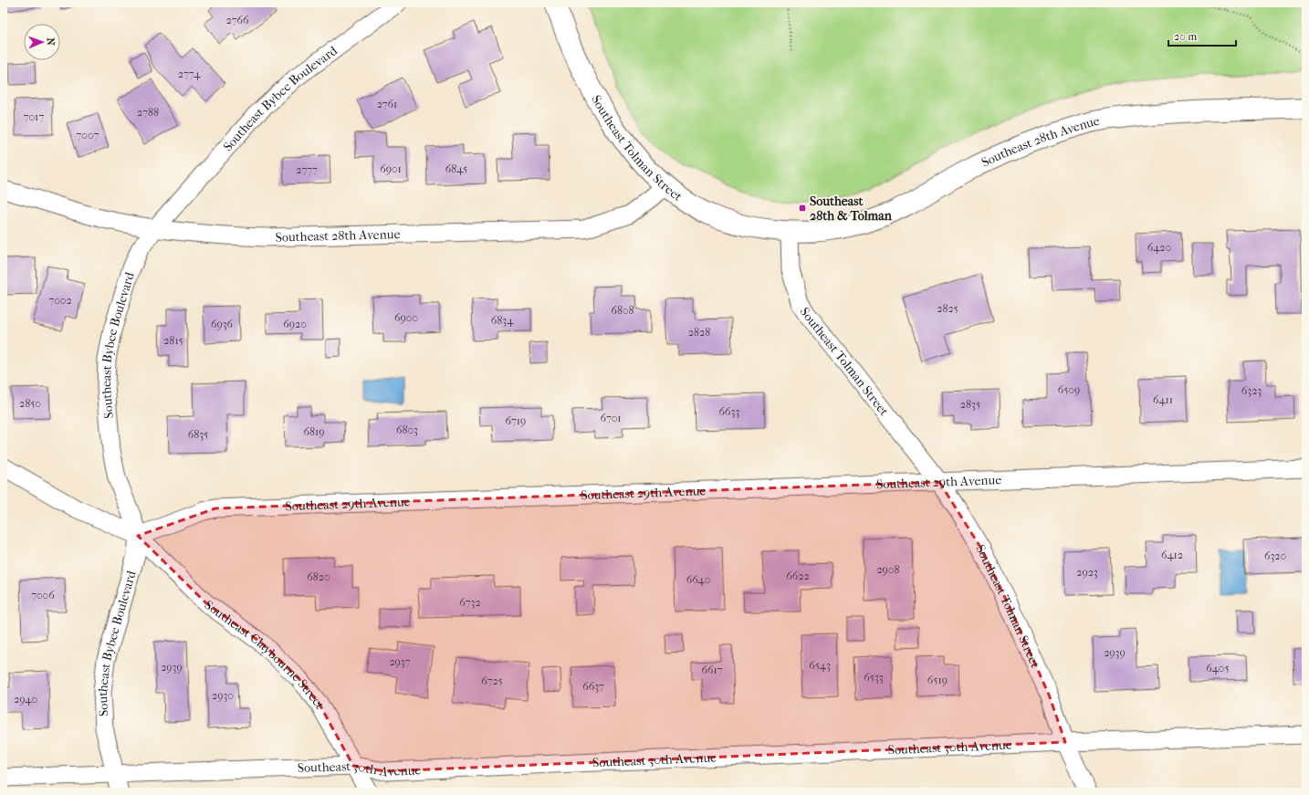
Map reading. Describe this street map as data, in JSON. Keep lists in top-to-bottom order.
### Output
{
  "streets": {
    "main road": ["Southeast 28th Avenue", "Southeast Tolman Street"],
    "street": [
      "Southeast Bybee Boulevard",
      "Southeast 29th Avenue",
      "Southeast Claybourne Street",
      "Southeast 30th Avenue"
    ]
  },
  "crossings": [
    ["Southeast Bybee Boulevard", "Southeast 28th Avenue"],
    ["Southeast Bybee Boulevard", "Southeast 29th Avenue"],
    ["Southeast Bybee Boulevard", "Southeast Claybourne Street"],
    ["Southeast Bybee Boulevard", "Southeast 30th Avenue"],
    ["Southeast 28th Avenue", "Southeast Tolman Street"],
    ["Southeast Tolman Street", "Southeast 29th Avenue"],
    ["Southeast Tolman Street", "Southeast 30th Avenue"],
    ["Southeast 29th Avenue", "Southeast Claybourne Street"],
    ["Southeast Claybourne Street", "Southeast 30th Avenue"]
  ],
  "places": {
    "transit": ["Southeast 28th & Tolman"]
  },
  "house_numbers": [
    "2766",
    "2774",
    "2761",
    "2788",
    "7017",
    "7007",
    "6901",
    "6845",
    "2777",
    "6420",
    "7002",
    "2825",
    "6808",
    "6900",
    "6834",
    "6936",
    "6920",
    "2828",
    "2815",
    "6509",
    "6323",
    "6411",
    "2850",
    "2835",
    "6633",
    "6701",
    "6719",
    "6803",
    "6819",
    "6835",
    "6412",
    "6320",
    "2908",
    "2923",
    "6622",
    "6820",
    "6640",
    "7006",
    "6732",
    "2939",
    "2937",
    "6543",
    "2939",
    "6405",
    "6617",
    "6533",
    "6519",
    "6725",
    "6637",
    "2930",
    "2940"
  ],
  "scale_bar": "20 m",
  "north": "right"
}
